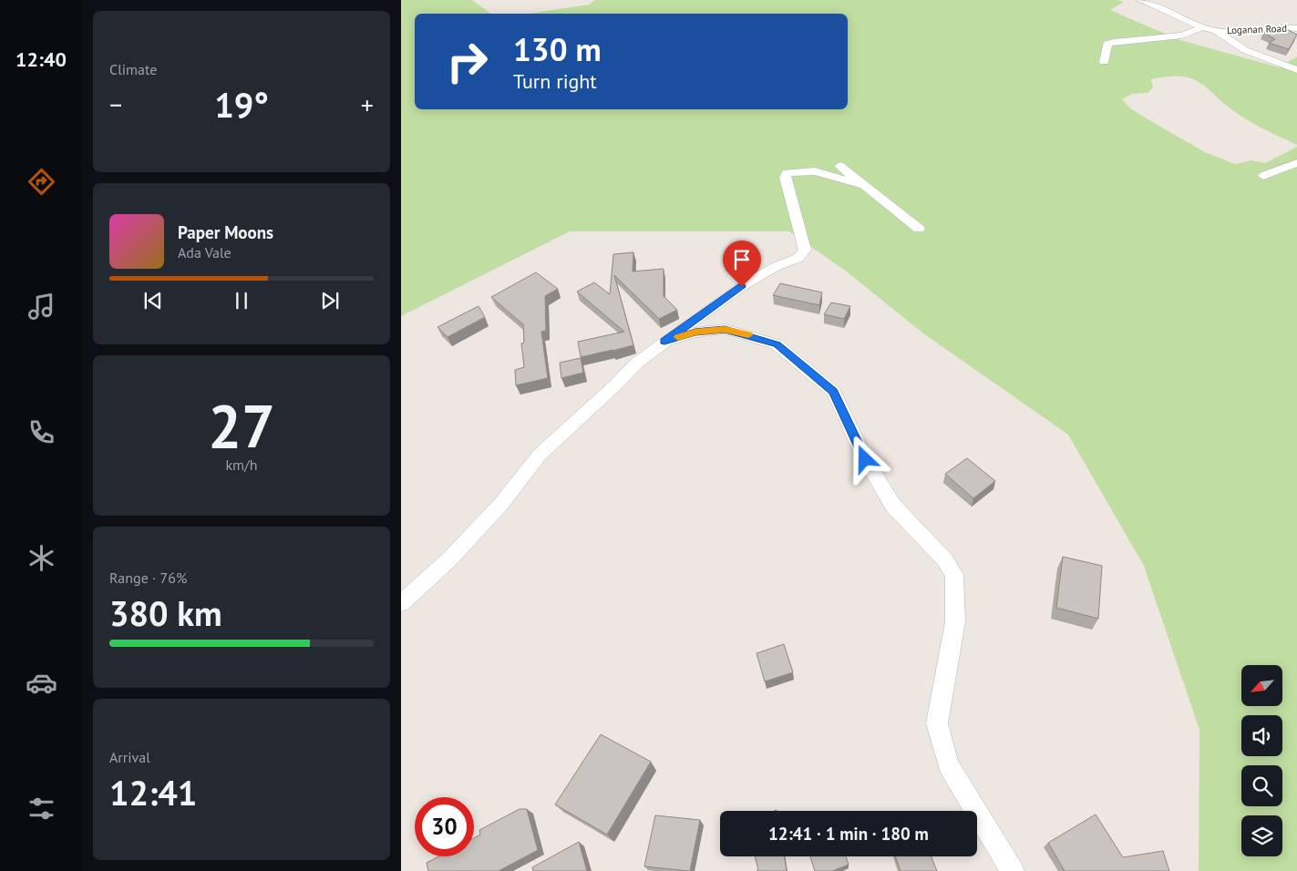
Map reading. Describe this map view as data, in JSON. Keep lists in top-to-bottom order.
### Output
{
  "streets": {
    "street": ["Loganan Road"]
  },
  "north": "bottom left",
  "page": {
    "tabs": "12:40",
    "tile": [
      "Climate",
      ["27", "km/h"],
      ["Range · 76%", "380 km"],
      ["Arrival", "12:41"]
    ],
    "turn": ["130 m", "Turn right"],
    "heat": ["−", "19°", "+"],
    "song": ["Paper Moons", "Ada Vale"],
    "limit": "30",
    "trip": "12:41 · 1 min · 180 m"
  }
}
